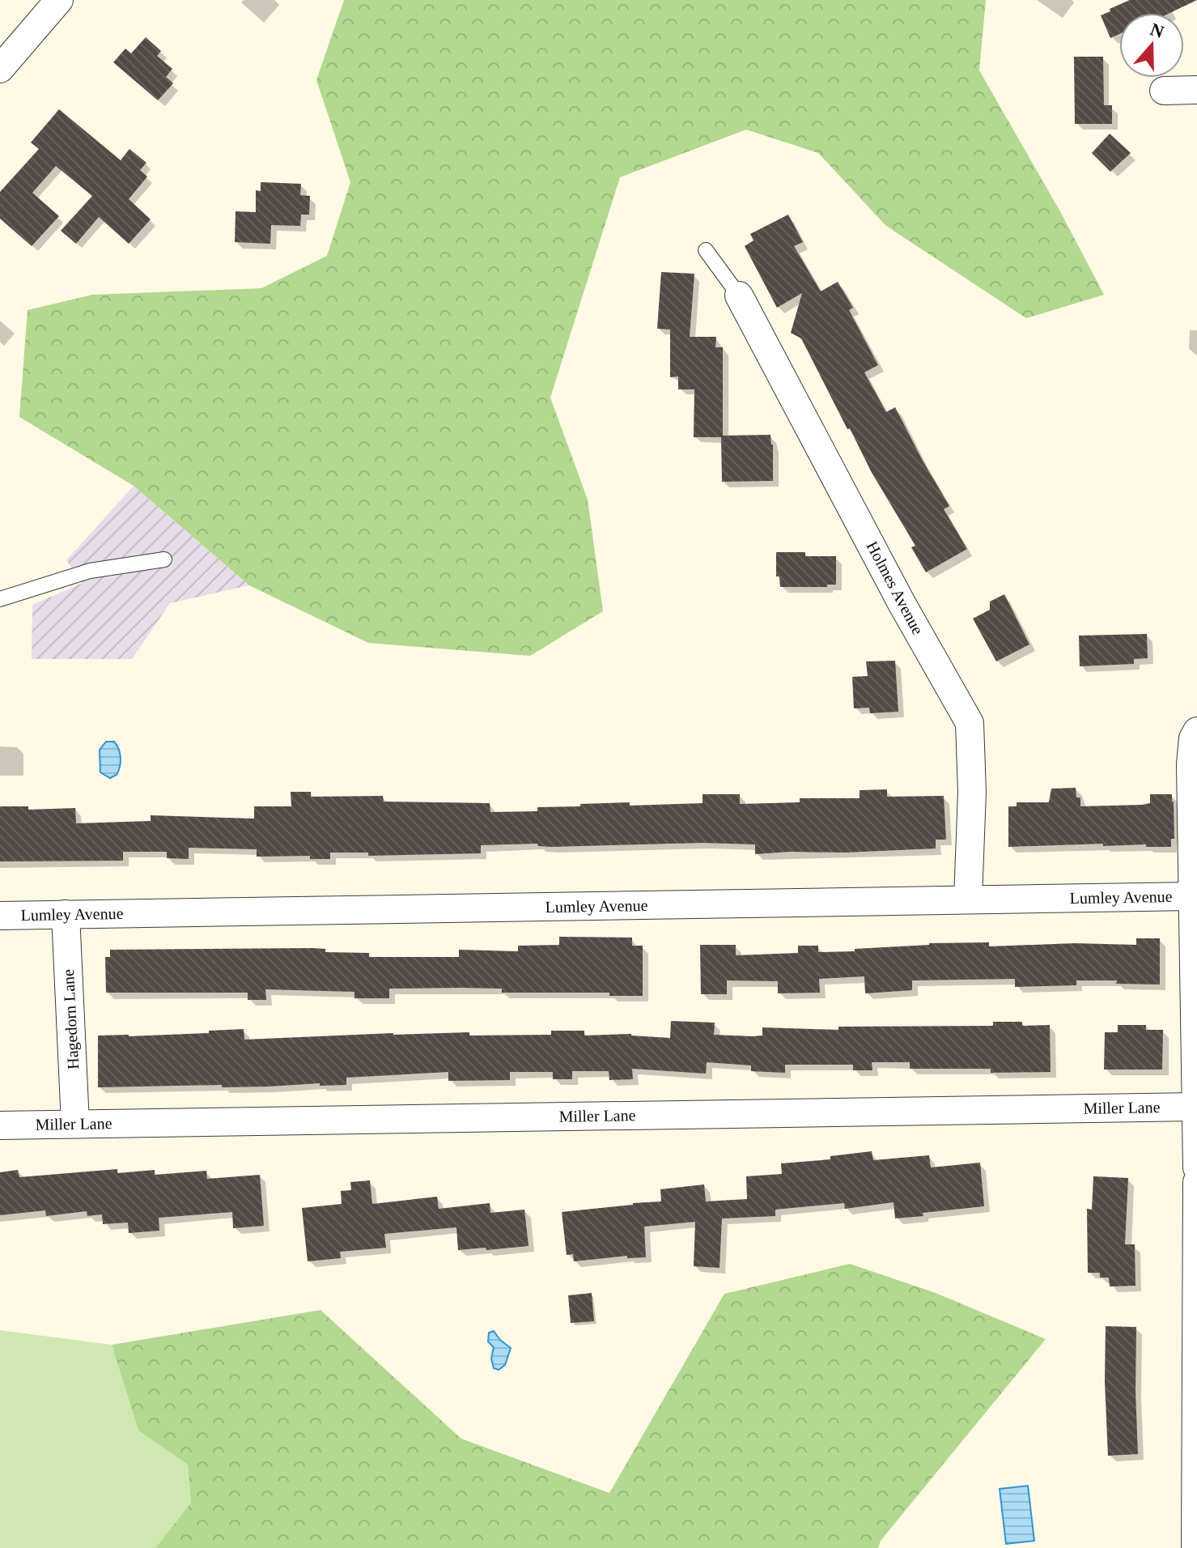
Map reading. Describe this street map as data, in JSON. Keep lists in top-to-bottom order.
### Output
{
  "streets": {
    "street": [
      "Holmes Avenue",
      "Lumley Avenue",
      "Hagedorn Lane",
      "Miller Lane"
    ]
  },
  "crossings": [
    ["Holmes Avenue", "Lumley Avenue"],
    ["Lumley Avenue", "Hagedorn Lane"],
    ["Hagedorn Lane", "Miller Lane"]
  ],
  "north": "top"
}
